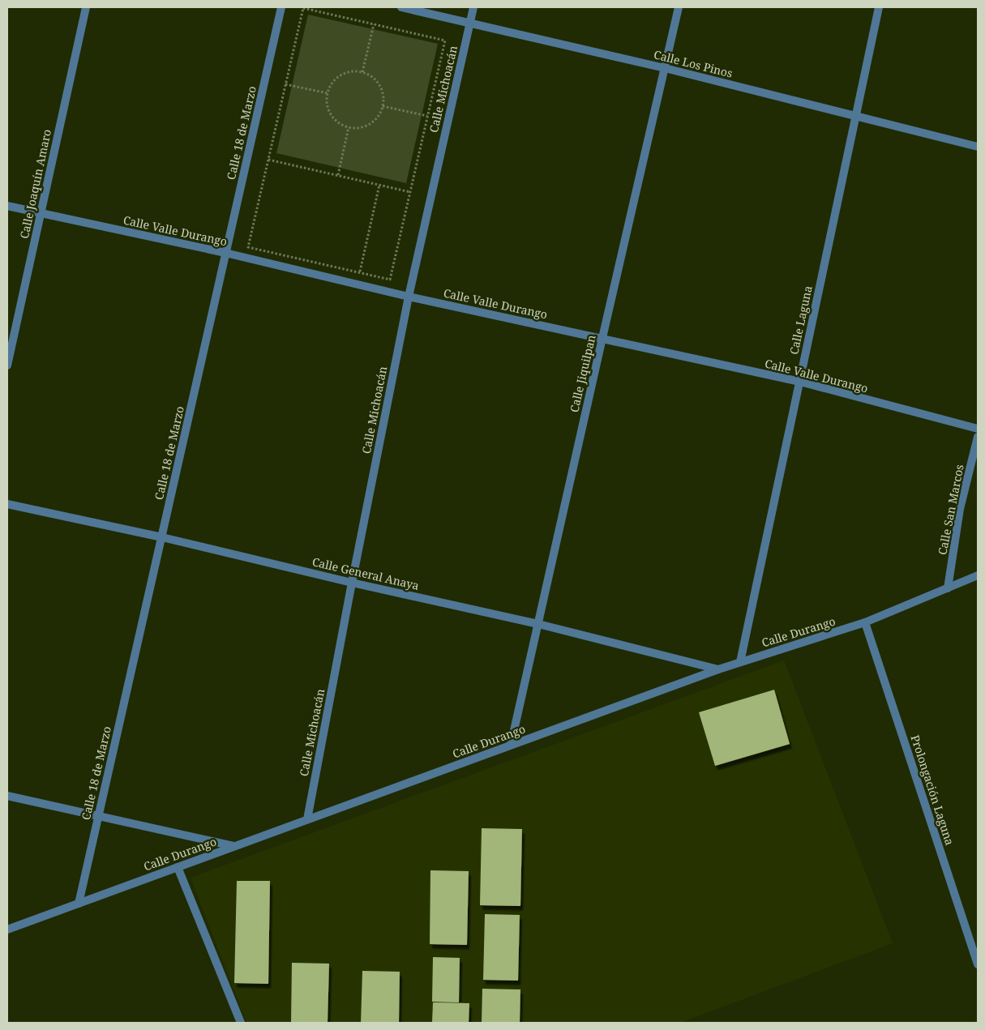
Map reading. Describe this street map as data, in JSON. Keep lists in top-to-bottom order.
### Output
{
  "streets": {
    "street": [
      "Calle Los Pinos",
      "Calle Michoacán",
      "Calle 18 de Marzo",
      "Calle Joaquín Amaro",
      "Calle Valle Durango",
      "Calle Laguna",
      "Calle Jiquilpan",
      "Calle San Marcos",
      "Calle General Anaya",
      "Calle Durango",
      "Prolongación Laguna"
    ]
  },
  "crossings": [
    ["Calle Los Pinos", "Calle Michoacán"],
    ["Calle Los Pinos", "Calle Laguna"],
    ["Calle Los Pinos", "Calle Jiquilpan"],
    ["Calle Michoacán", "Calle Valle Durango"],
    ["Calle Michoacán", "Calle General Anaya"],
    ["Calle Michoacán", "Calle Durango"],
    ["Calle 18 de Marzo", "Calle Valle Durango"],
    ["Calle 18 de Marzo", "Calle General Anaya"],
    ["Calle 18 de Marzo", "Calle Durango"],
    ["Calle Joaquín Amaro", "Calle Valle Durango"],
    ["Calle Valle Durango", "Calle Laguna"],
    ["Calle Valle Durango", "Calle Jiquilpan"],
    ["Calle Laguna", "Calle Durango"],
    ["Calle Jiquilpan", "Calle General Anaya"],
    ["Calle Jiquilpan", "Calle Durango"],
    ["Calle San Marcos", "Calle Durango"],
    ["Calle General Anaya", "Calle Durango"],
    ["Calle Durango", "Prolongación Laguna"]
  ]
}
